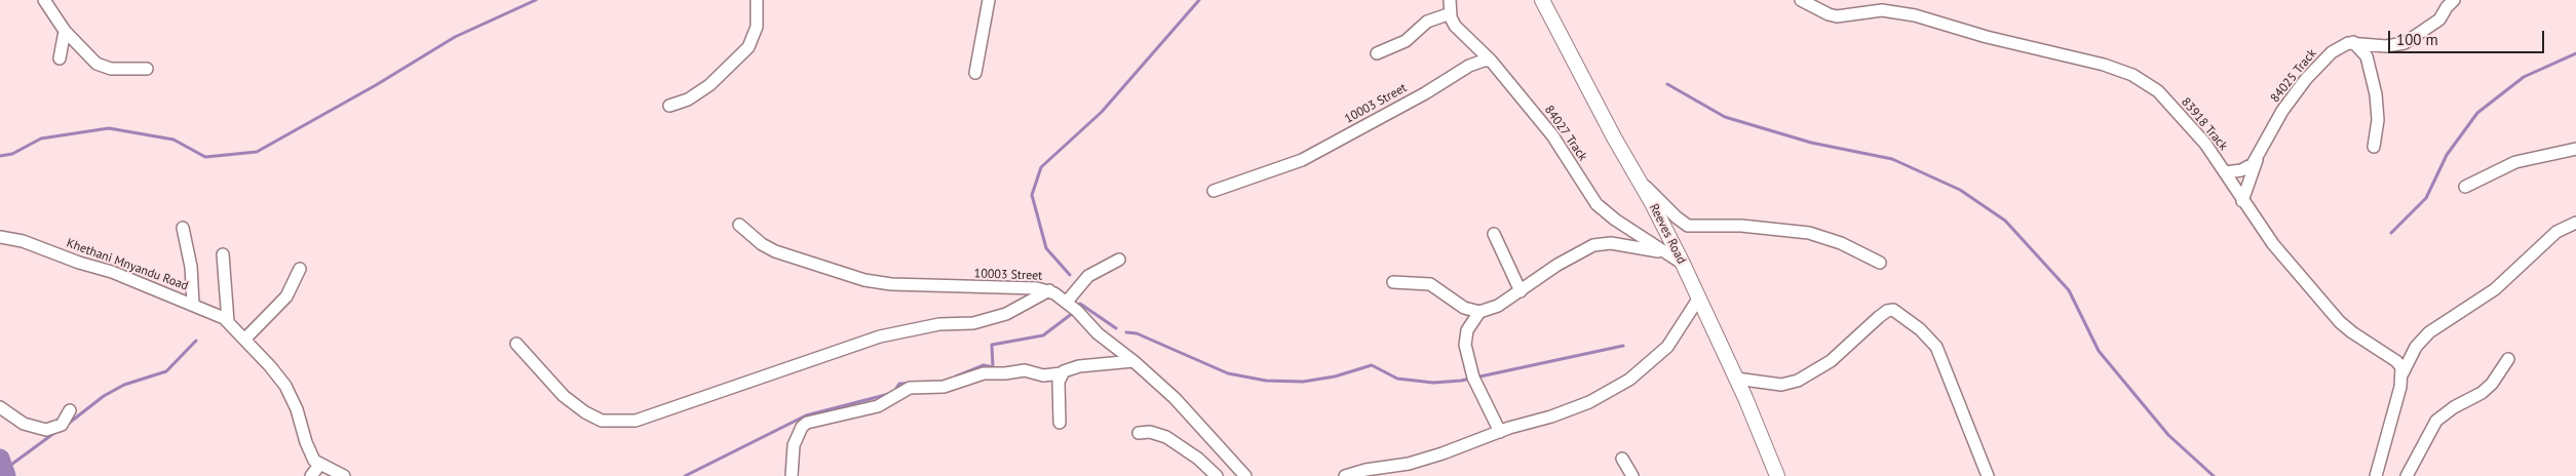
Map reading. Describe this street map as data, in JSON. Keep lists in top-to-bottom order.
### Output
{
  "streets": {
    "street": [
      "84025 Track",
      "10003 Street",
      "83918 Track",
      "84027 Track",
      "Reeves Road",
      "Khethani Mnyandu Road"
    ]
  },
  "crossings": [
    ["84025 Track", "83918 Track"],
    ["10003 Street", "84027 Track"],
    ["84027 Track", "Reeves Road"]
  ],
  "scale_bar": "100 m"
}
